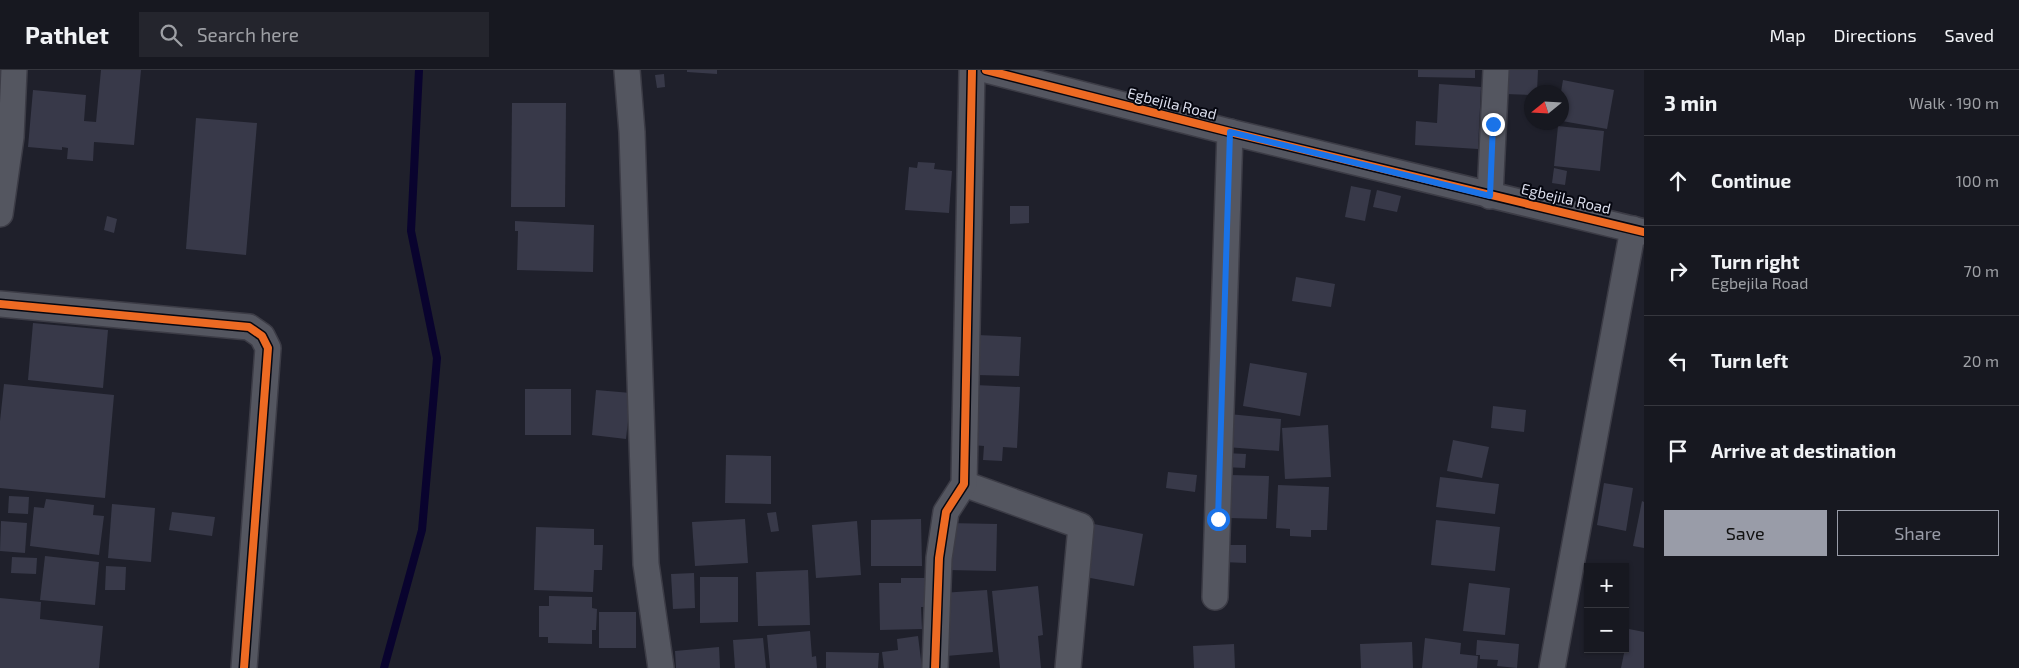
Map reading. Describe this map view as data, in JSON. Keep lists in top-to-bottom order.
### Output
{
  "streets": {
    "street": ["Egbejila Road"]
  },
  "north": "left",
  "page": {
    "header": "Pathlet",
    "search": "Search here",
    "nav": ["Map", "Directions", "Saved"],
    "heading": ["3 min", "Walk · 190 m"],
    "list": [
      ["Continue", "100 m"],
      ["Turn right", "Egbejila Road", "70 m"],
      ["Turn left", "20 m"],
      "Arrive at destination"
    ],
    "buttons": ["Save", "Share"],
    "map_buttons": ["+", "−"]
  }
}
